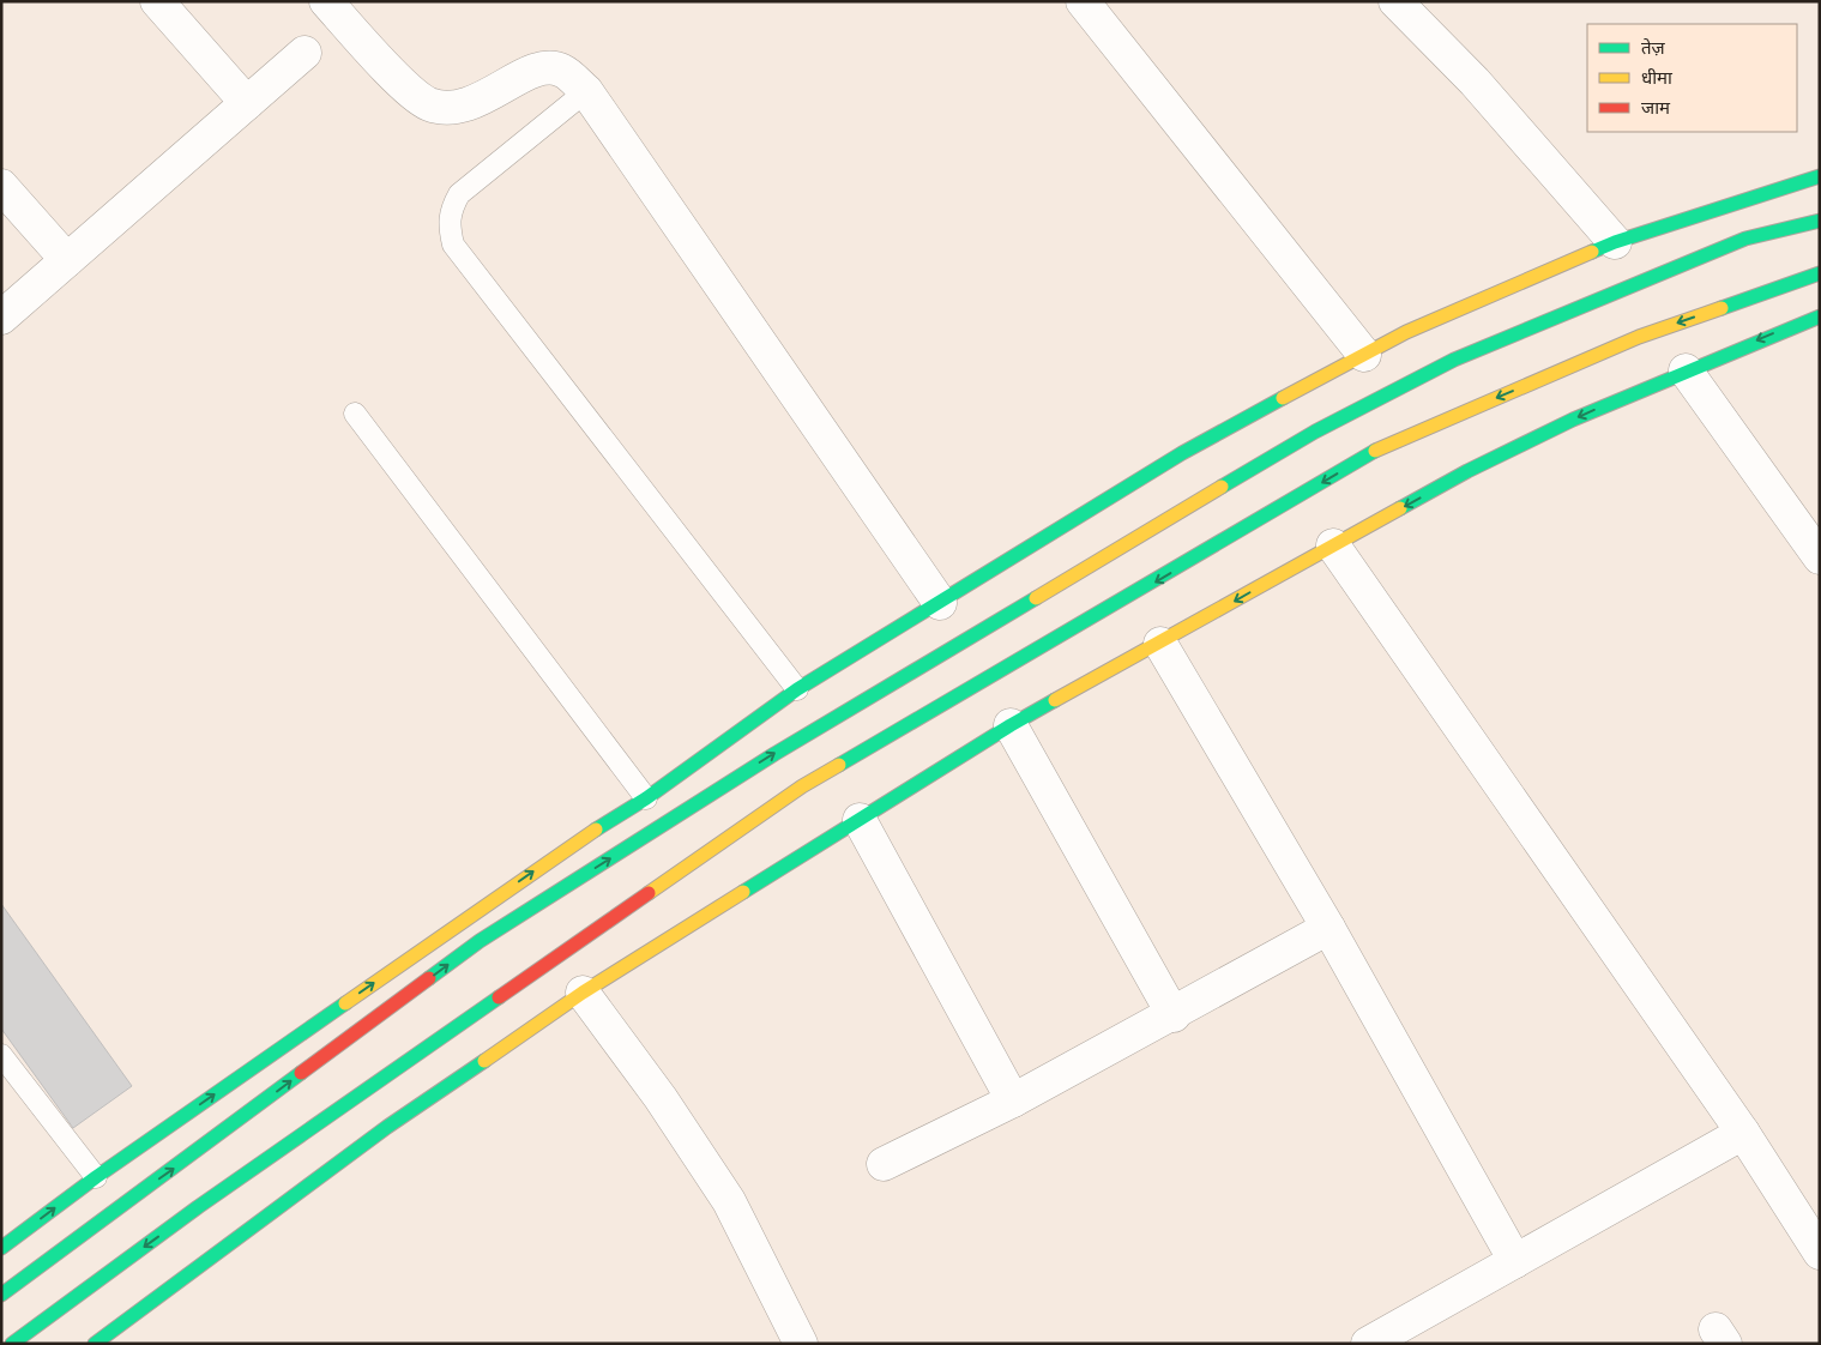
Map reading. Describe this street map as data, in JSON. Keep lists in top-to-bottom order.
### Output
{
  "legend": ["तेज़", "धीमा", "जाम"]
}
